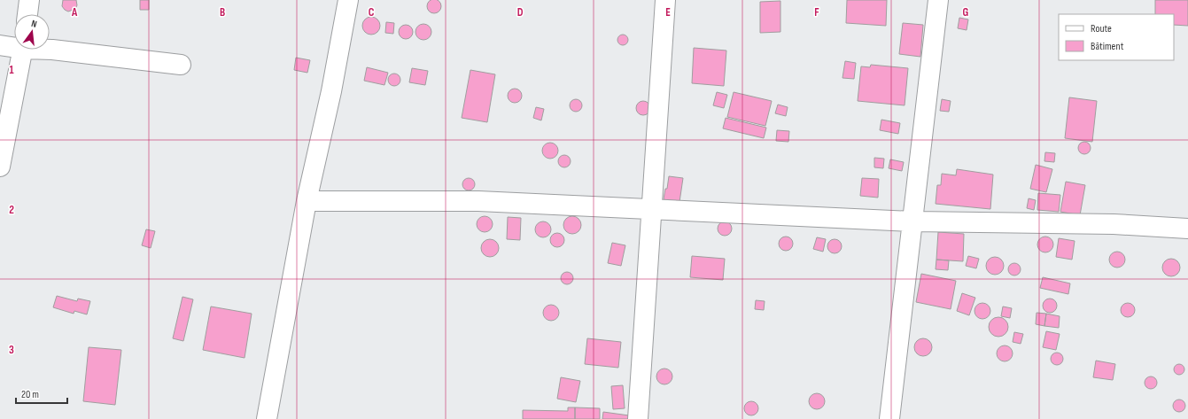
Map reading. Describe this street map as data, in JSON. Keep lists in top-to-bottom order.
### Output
{
  "legend": ["Route", "Bâtiment"],
  "scale_bar": "20 m",
  "north": "top",
  "grid": {
    "columns": [
      "A",
      "B",
      "C",
      "D",
      "E",
      "F",
      "G"
    ],
    "rows": ["1", "2", "3"]
  }
}
